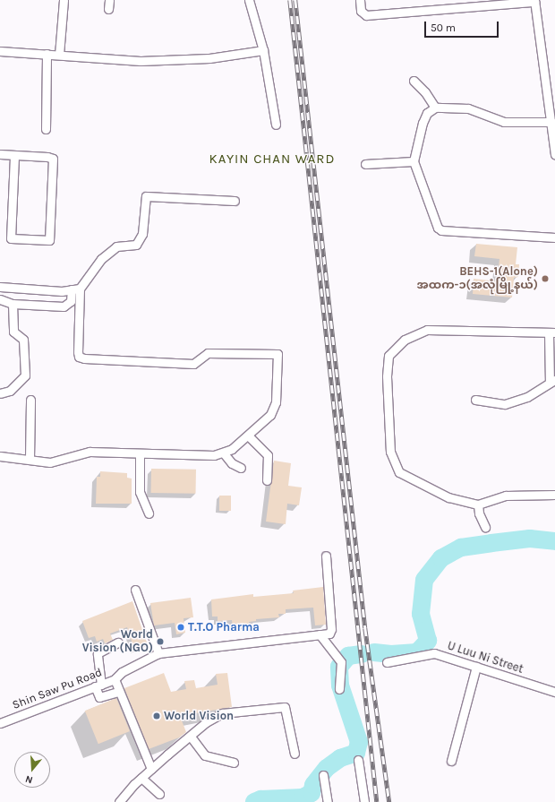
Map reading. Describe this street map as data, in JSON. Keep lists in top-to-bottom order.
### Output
{
  "streets": {
    "street": ["U Luu Ni Street", "Shin Saw Pu Road"]
  },
  "districts": ["KAYIN CHAN WARD"],
  "places": [
    "BEHS-1(Alone) အထက-၁(အလုံမြို့နယ်)",
    "T.T.O Pharma",
    "World Vision (NGO)",
    "World Vision"
  ],
  "scale_bar": "50 m",
  "north": "bottom"
}
